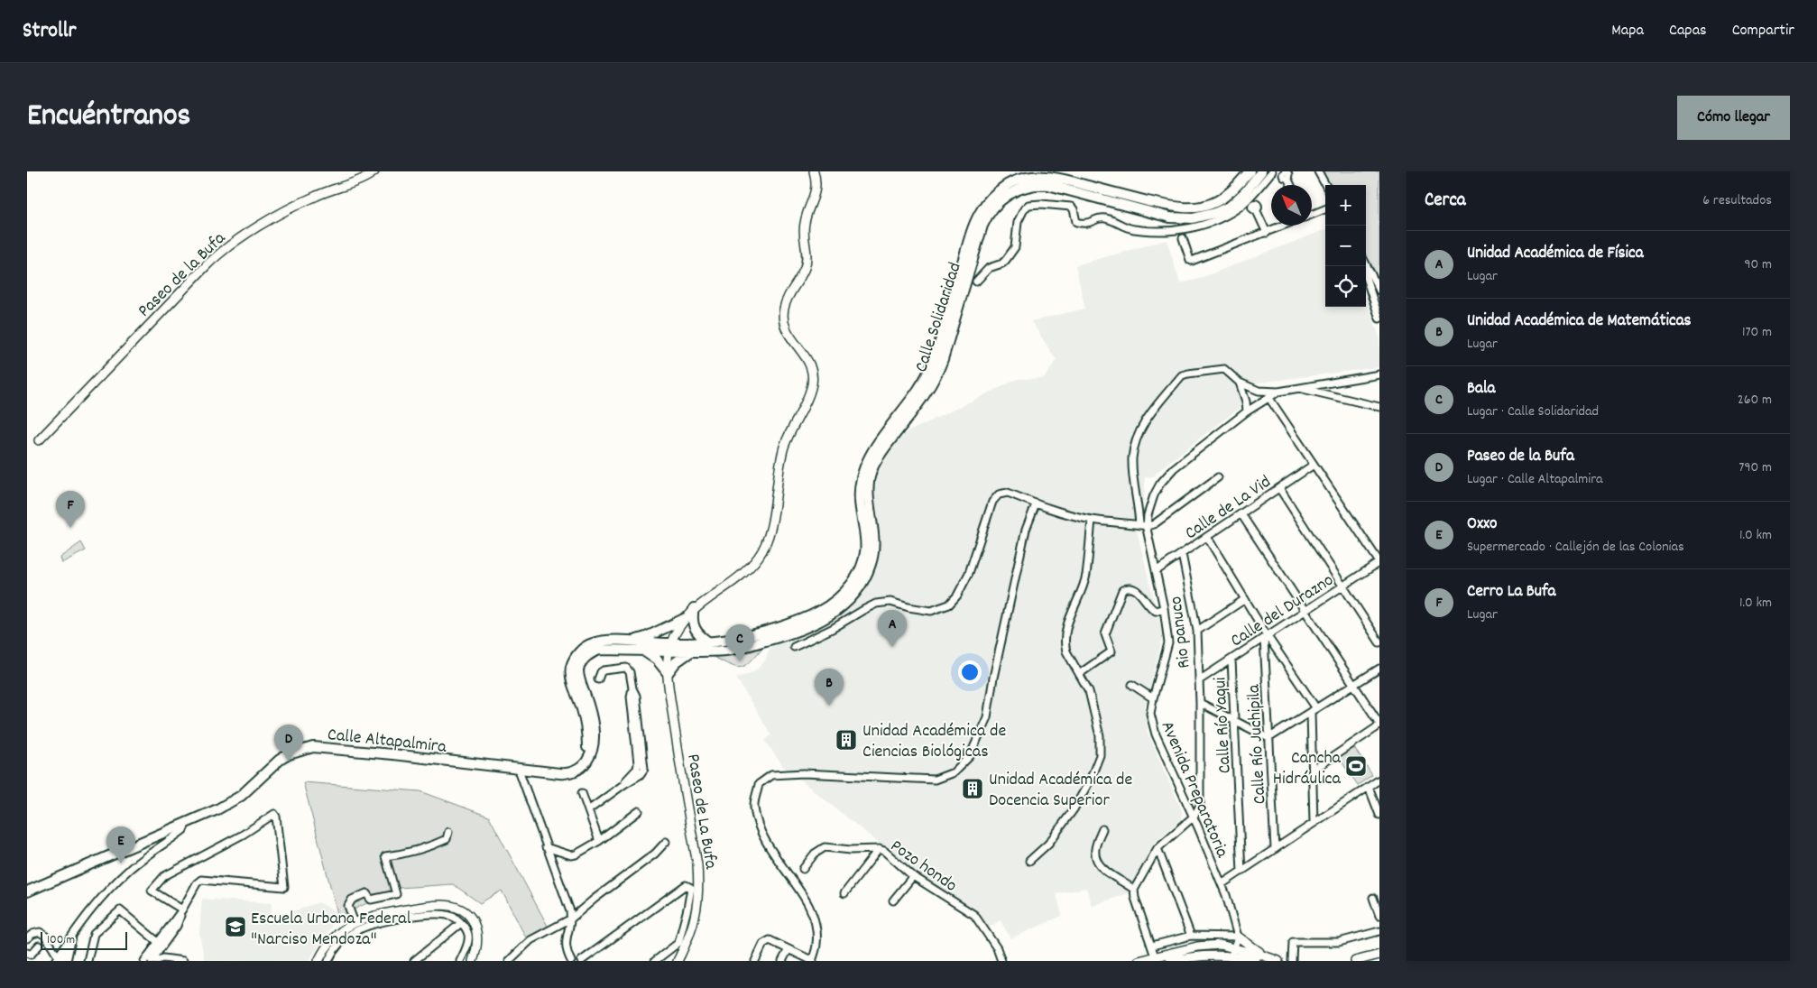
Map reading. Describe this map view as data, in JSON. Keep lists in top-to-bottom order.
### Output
{
  "streets": {
    "main road": ["Calle Solidaridad", "Calle Altapalmira"],
    "street": [
      "Paseo de la Bufa",
      "Calle de La Vid",
      "Calle del Durazno",
      "Rio panuco",
      "Calle Río Yaqui",
      "Calle Río Juchipila",
      "Avenida Preparatoria",
      "Paseo de La Bufa",
      "Pozo hondo"
    ]
  },
  "crossings": [
    ["Calle Solidaridad", "Paseo de La Bufa"],
    ["Calle de La Vid", "Rio panuco"],
    ["Calle de La Vid", "Avenida Preparatoria"],
    ["Calle del Durazno", "Rio panuco"],
    ["Calle del Durazno", "Calle Río Yaqui"],
    ["Calle del Durazno", "Calle Río Juchipila"],
    ["Rio panuco", "Avenida Preparatoria"]
  ],
  "places": {
    "building": ["Unidad Académica de Ciencias Biológicas", "Unidad Académica de Docencia Superior"],
    "sports": ["Cancha Hidráulica"],
    "school or university": ["Escuela Urbana Federal \"Narciso Mendoza\""]
  },
  "scale_bar": "100 m",
  "north": "top left",
  "page": {
    "header": "Strollr",
    "nav": ["Mapa", "Capas", "Compartir"],
    "title": "Encuéntranos",
    "buttons": "Cómo llegar",
    "heading": ["Cerca", "6 resultados"],
    "map_buttons": ["+", "−"],
    "list": [
      {
        "mark": "A",
        "name": "Unidad Académica de Física",
        "note": "Lugar",
        "value": "90 m"
      },
      {
        "mark": "B",
        "name": "Unidad Académica de Matemáticas",
        "note": "Lugar",
        "value": "170 m"
      },
      {
        "mark": "C",
        "name": "Bala",
        "note": "Lugar · Calle Solidaridad",
        "value": "260 m"
      },
      {
        "mark": "D",
        "name": "Paseo de la Bufa",
        "note": "Lugar · Calle Altapalmira",
        "value": "790 m"
      },
      {
        "mark": "E",
        "name": "Oxxo",
        "note": "Supermercado · Callejón de las Colonias",
        "value": "1.0 km"
      },
      {
        "mark": "F",
        "name": "Cerro La Bufa",
        "note": "Lugar",
        "value": "1.0 km"
      }
    ],
    "pins": [
      "F",
      "A",
      "C",
      "B",
      "D",
      "E"
    ],
    "scale": "100 m"
  }
}
